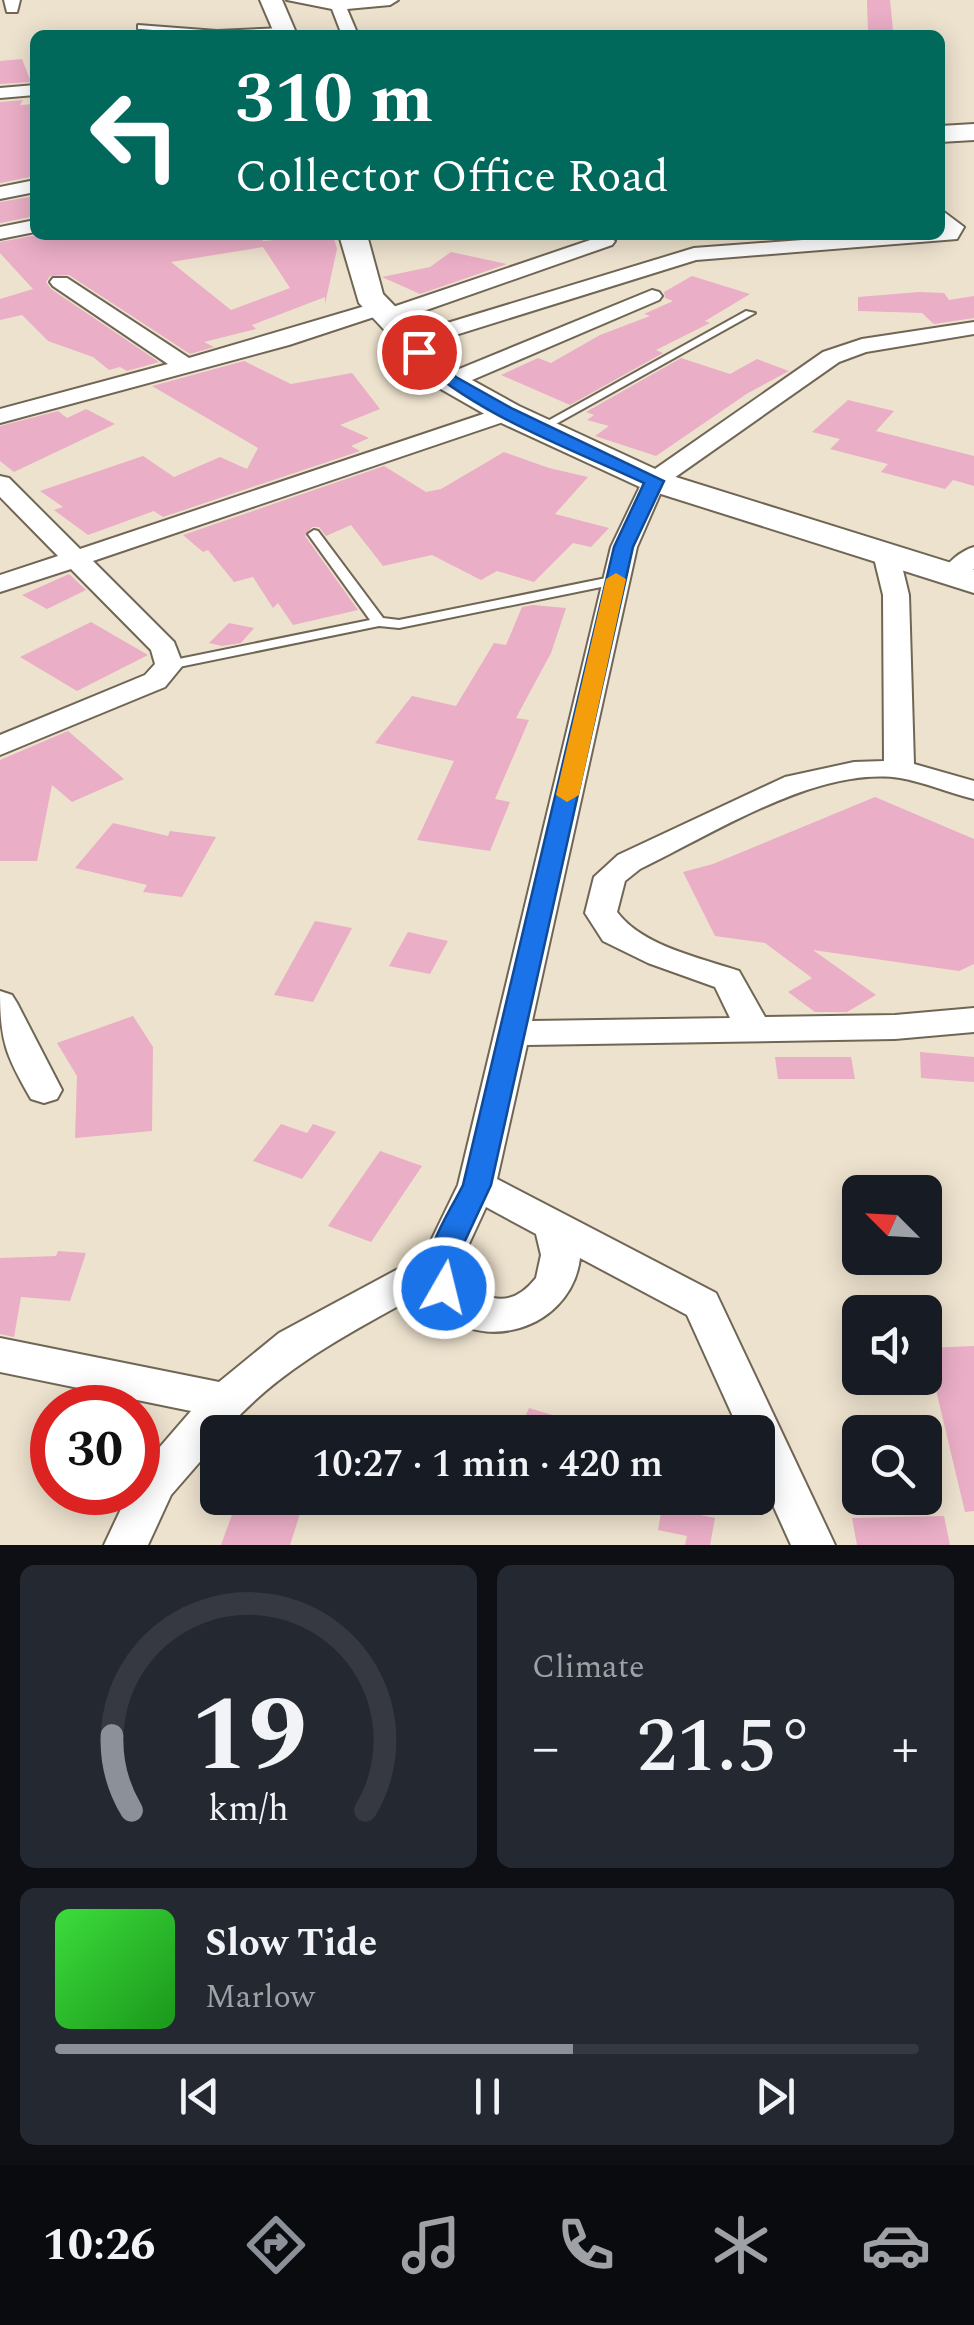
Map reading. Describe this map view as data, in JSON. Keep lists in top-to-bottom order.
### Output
{
  "north": "top left",
  "page": {
    "turn": ["310 m", "Collector Office Road"],
    "limit": "30",
    "trip": "10:27 · 1 min · 420 m",
    "tile": "Climate",
    "heat": ["−", "21.5°", "+"],
    "song": ["Slow Tide", "Marlow"],
    "tabs": "10:26",
    "gauge": ["19", "km/h"]
  }
}
